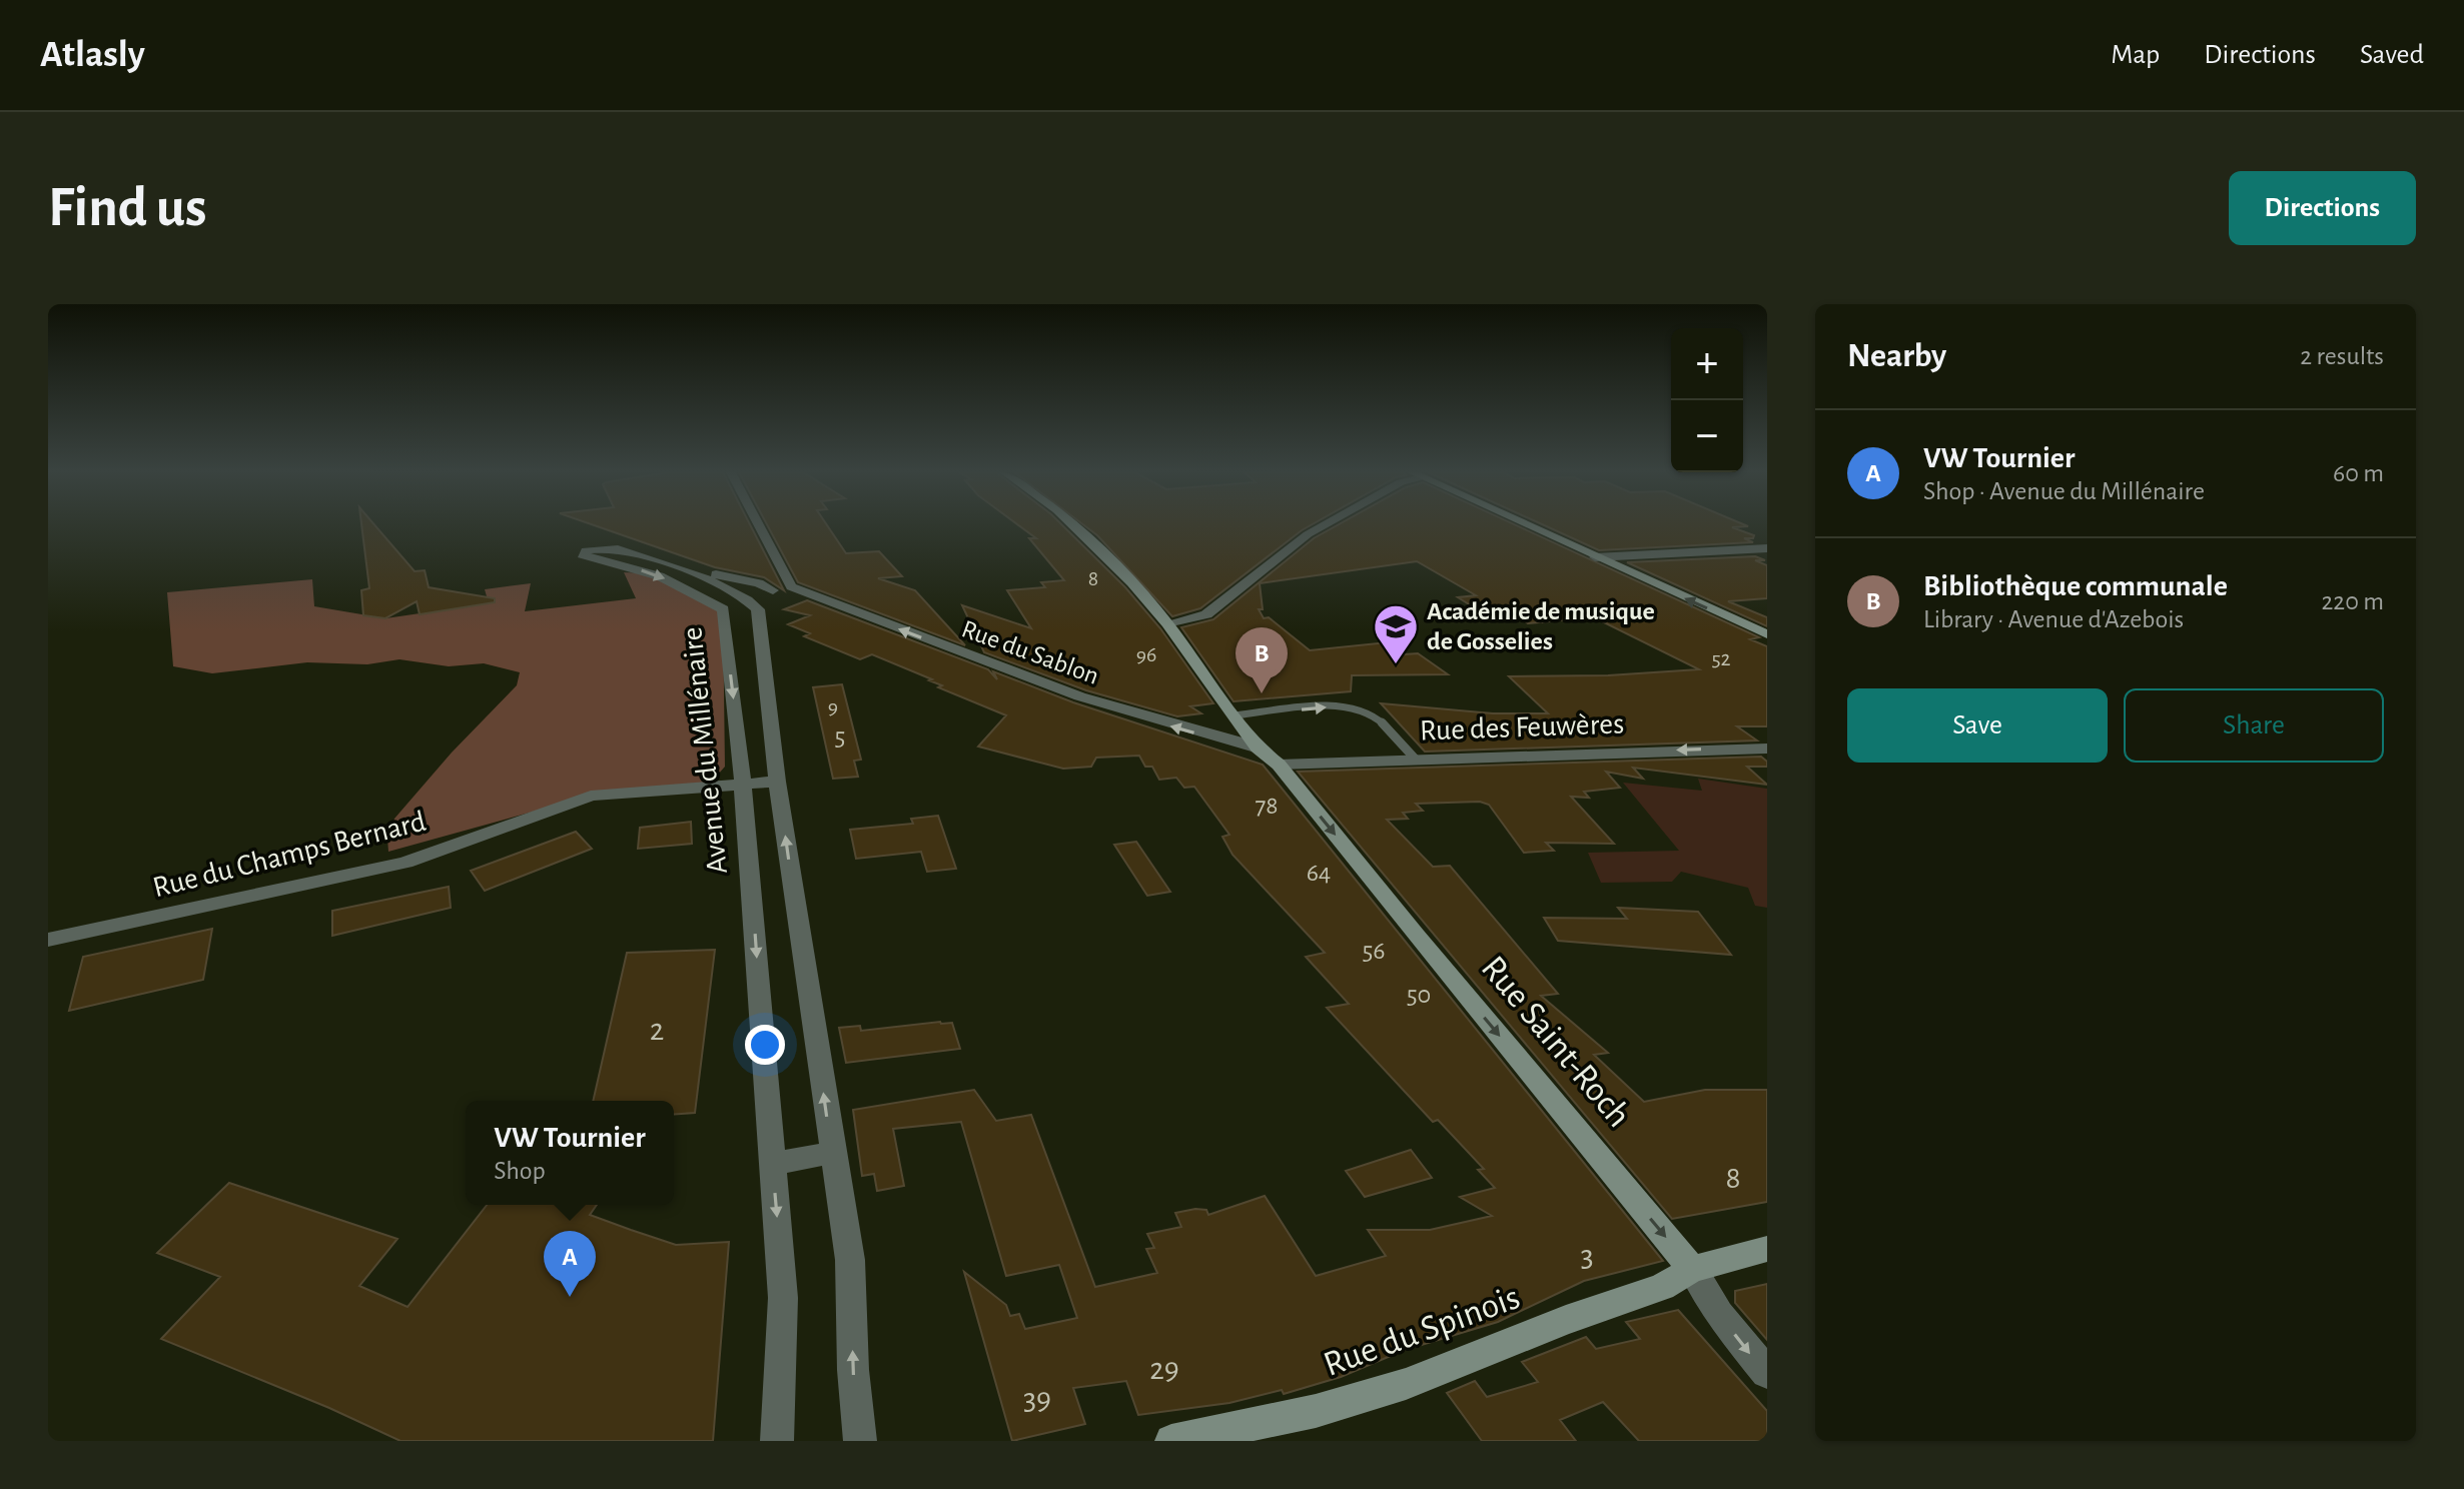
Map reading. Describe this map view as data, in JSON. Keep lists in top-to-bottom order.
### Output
{
  "streets": {
    "street": [
      "Rue du Sablon",
      "Rue des Feuwères",
      "Avenue du Millénaire",
      "Rue du Champs Bernard",
      "Rue Saint-Roch",
      "Rue du Spinois"
    ]
  },
  "crossings": [
    ["Rue du Sablon", "Rue Saint-Roch"],
    ["Rue des Feuwères", "Rue Saint-Roch"],
    ["Avenue du Millénaire", "Rue du Champs Bernard"],
    ["Rue Saint-Roch", "Rue du Spinois"]
  ],
  "one_way": ["Rue du Sablon", "Rue des Feuwères", "Rue Saint-Roch"],
  "places": {
    "school or university": ["Académie de musique de Gosselies"]
  },
  "house_numbers": [
    "8",
    "96",
    "52",
    "9",
    "5",
    "78",
    "64",
    "56",
    "50",
    "2",
    "8",
    "3",
    "29",
    "39"
  ],
  "page": {
    "header": "Atlasly",
    "nav": ["Map", "Directions", "Saved"],
    "buttons": [
      "Directions",
      ["Save", "Share"]
    ],
    "title": "Find us",
    "heading": ["Nearby", "2 results"],
    "map_buttons": ["+", "−"],
    "list": [
      {
        "mark": "A",
        "name": "VW Tournier",
        "note": "Shop · Avenue du Millénaire",
        "value": "60 m"
      },
      {
        "mark": "B",
        "name": "Bibliothèque communale",
        "note": "Library · Avenue d'Azebois",
        "value": "220 m"
      }
    ],
    "pins": ["B", "A"],
    "popup": ["VW Tournier", "Shop"]
  }
}
